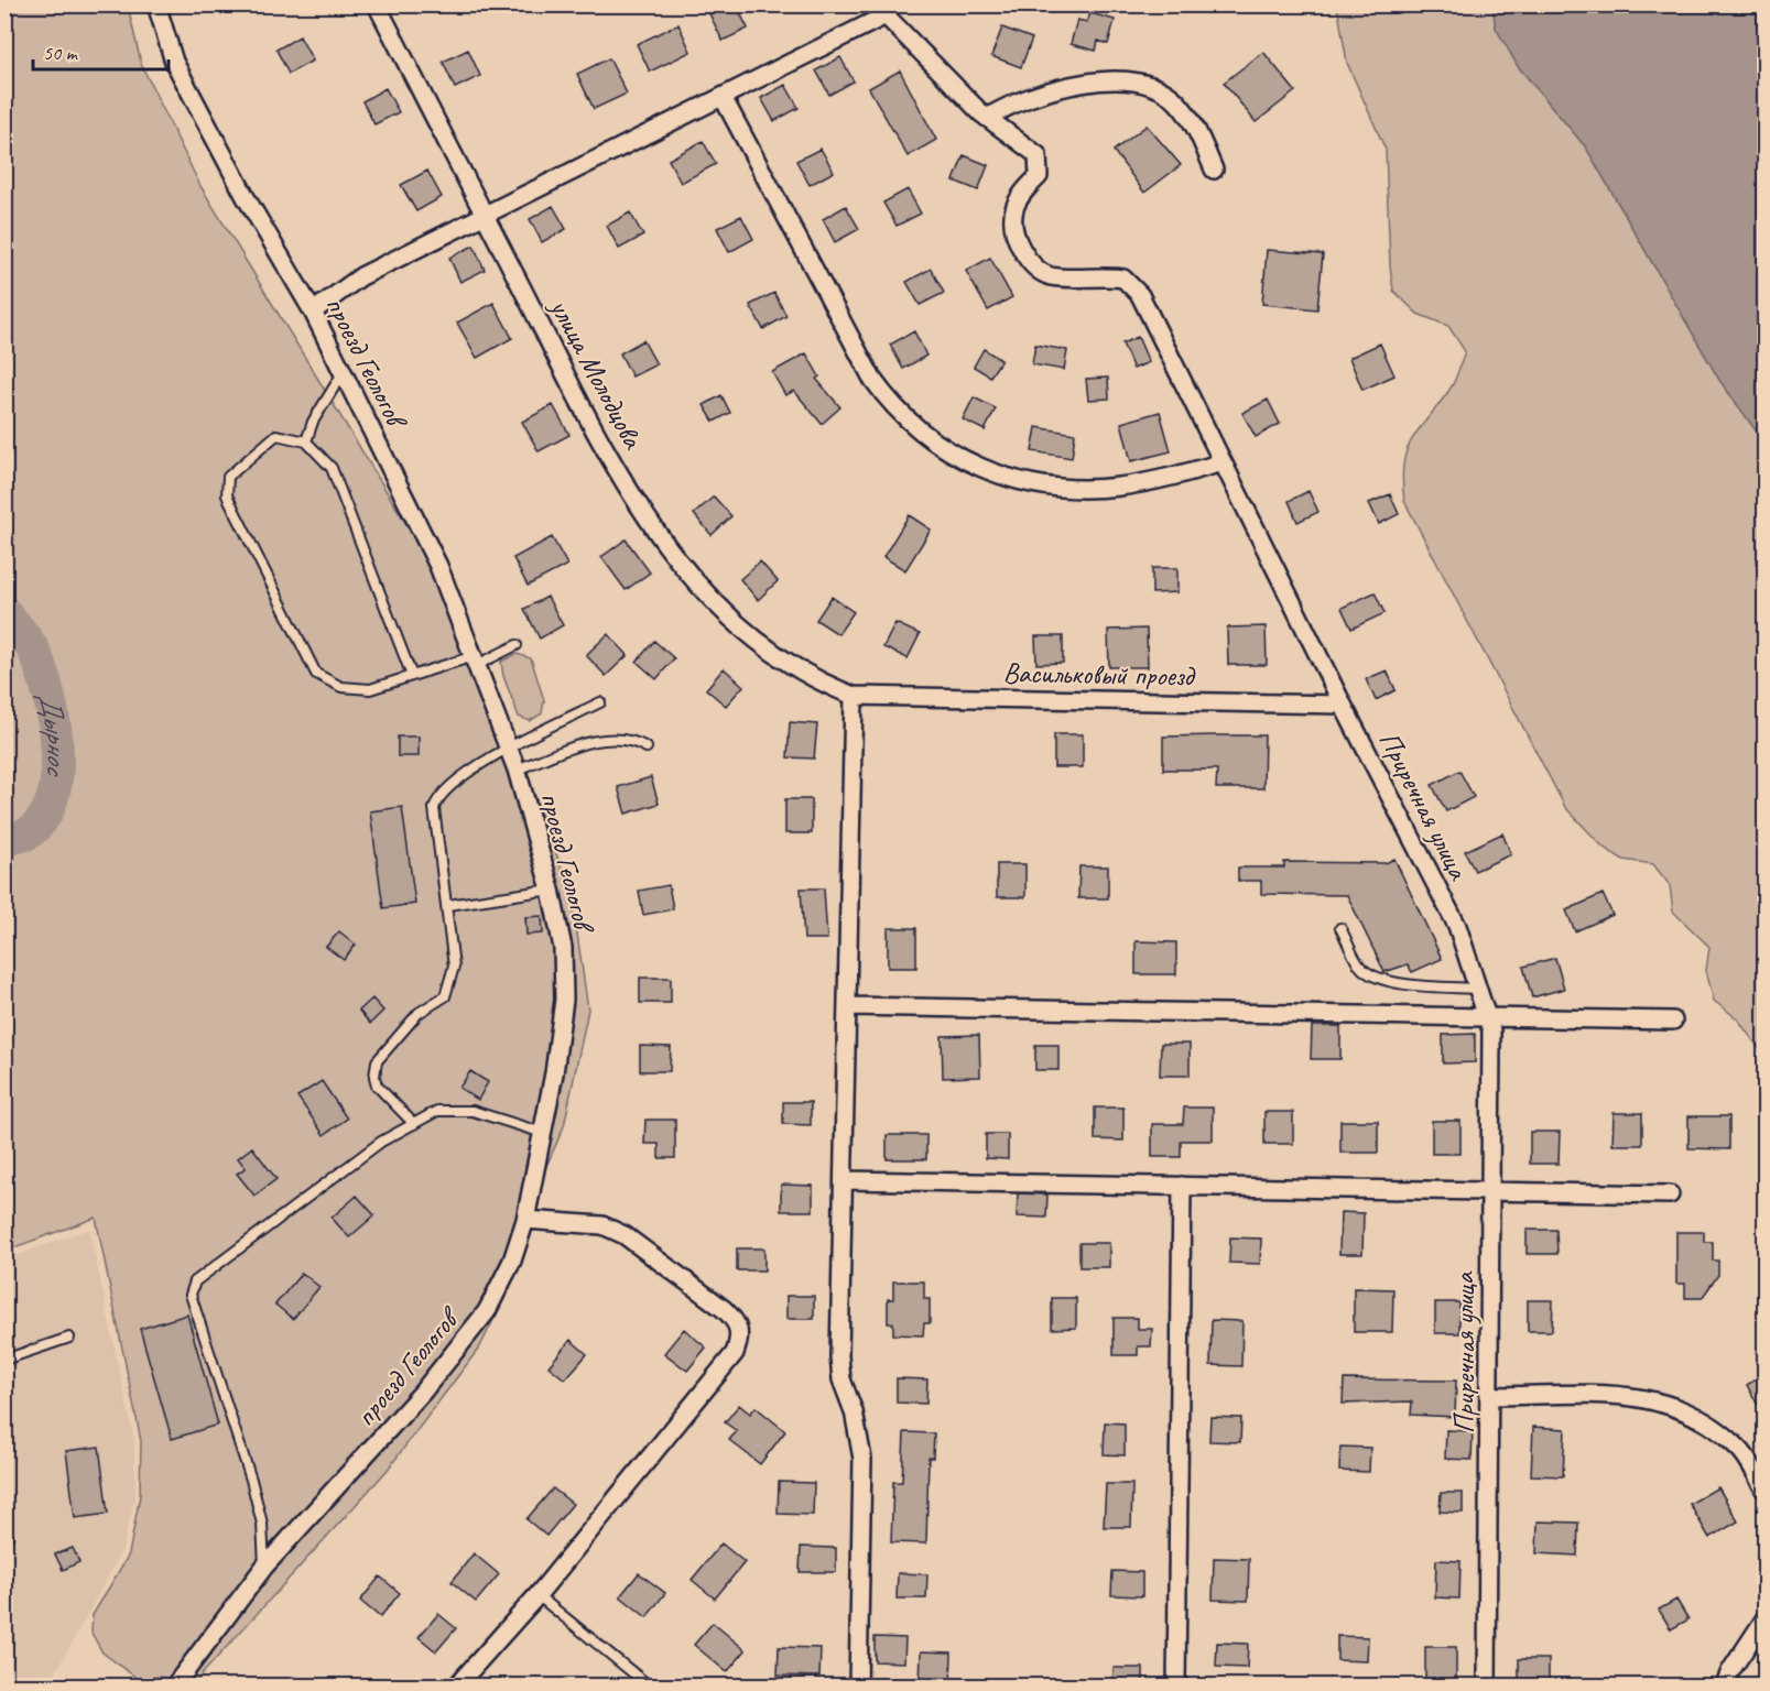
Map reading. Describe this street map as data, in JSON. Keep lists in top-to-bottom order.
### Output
{
  "streets": {
    "street": [
      "проезд Геологов",
      "улица Молодцова",
      "Васильковый проезд",
      "Приречная улица"
    ]
  },
  "crossings": [
    ["улица Молодцова", "Васильковый проезд"],
    ["Васильковый проезд", "Приречная улица"]
  ],
  "water": ["Дырнос"],
  "scale_bar": "50 m"
}
